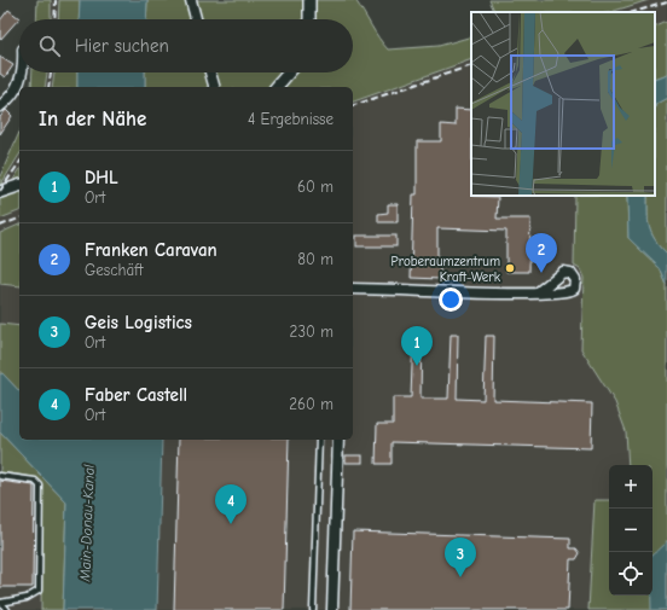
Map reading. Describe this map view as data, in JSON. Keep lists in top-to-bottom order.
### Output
{
  "water": ["Main-Donau-Kanal"],
  "places": ["Proberaumzentrum Kraft-Werk"],
  "page": {
    "search": "Hier suchen",
    "heading": ["In der Nähe", "4 Ergebnisse"],
    "list": [
      {
        "mark": "1",
        "name": "DHL",
        "note": "Ort",
        "value": "60 m"
      },
      {
        "mark": "2",
        "name": "Franken Caravan",
        "note": "Geschäft",
        "value": "80 m"
      },
      {
        "mark": "3",
        "name": "Geis Logistics",
        "note": "Ort",
        "value": "230 m"
      },
      {
        "mark": "4",
        "name": "Faber Castell",
        "note": "Ort",
        "value": "260 m"
      }
    ],
    "pins": [
      "2",
      "1",
      "4",
      "3"
    ],
    "map_buttons": ["+", "−"]
  }
}
